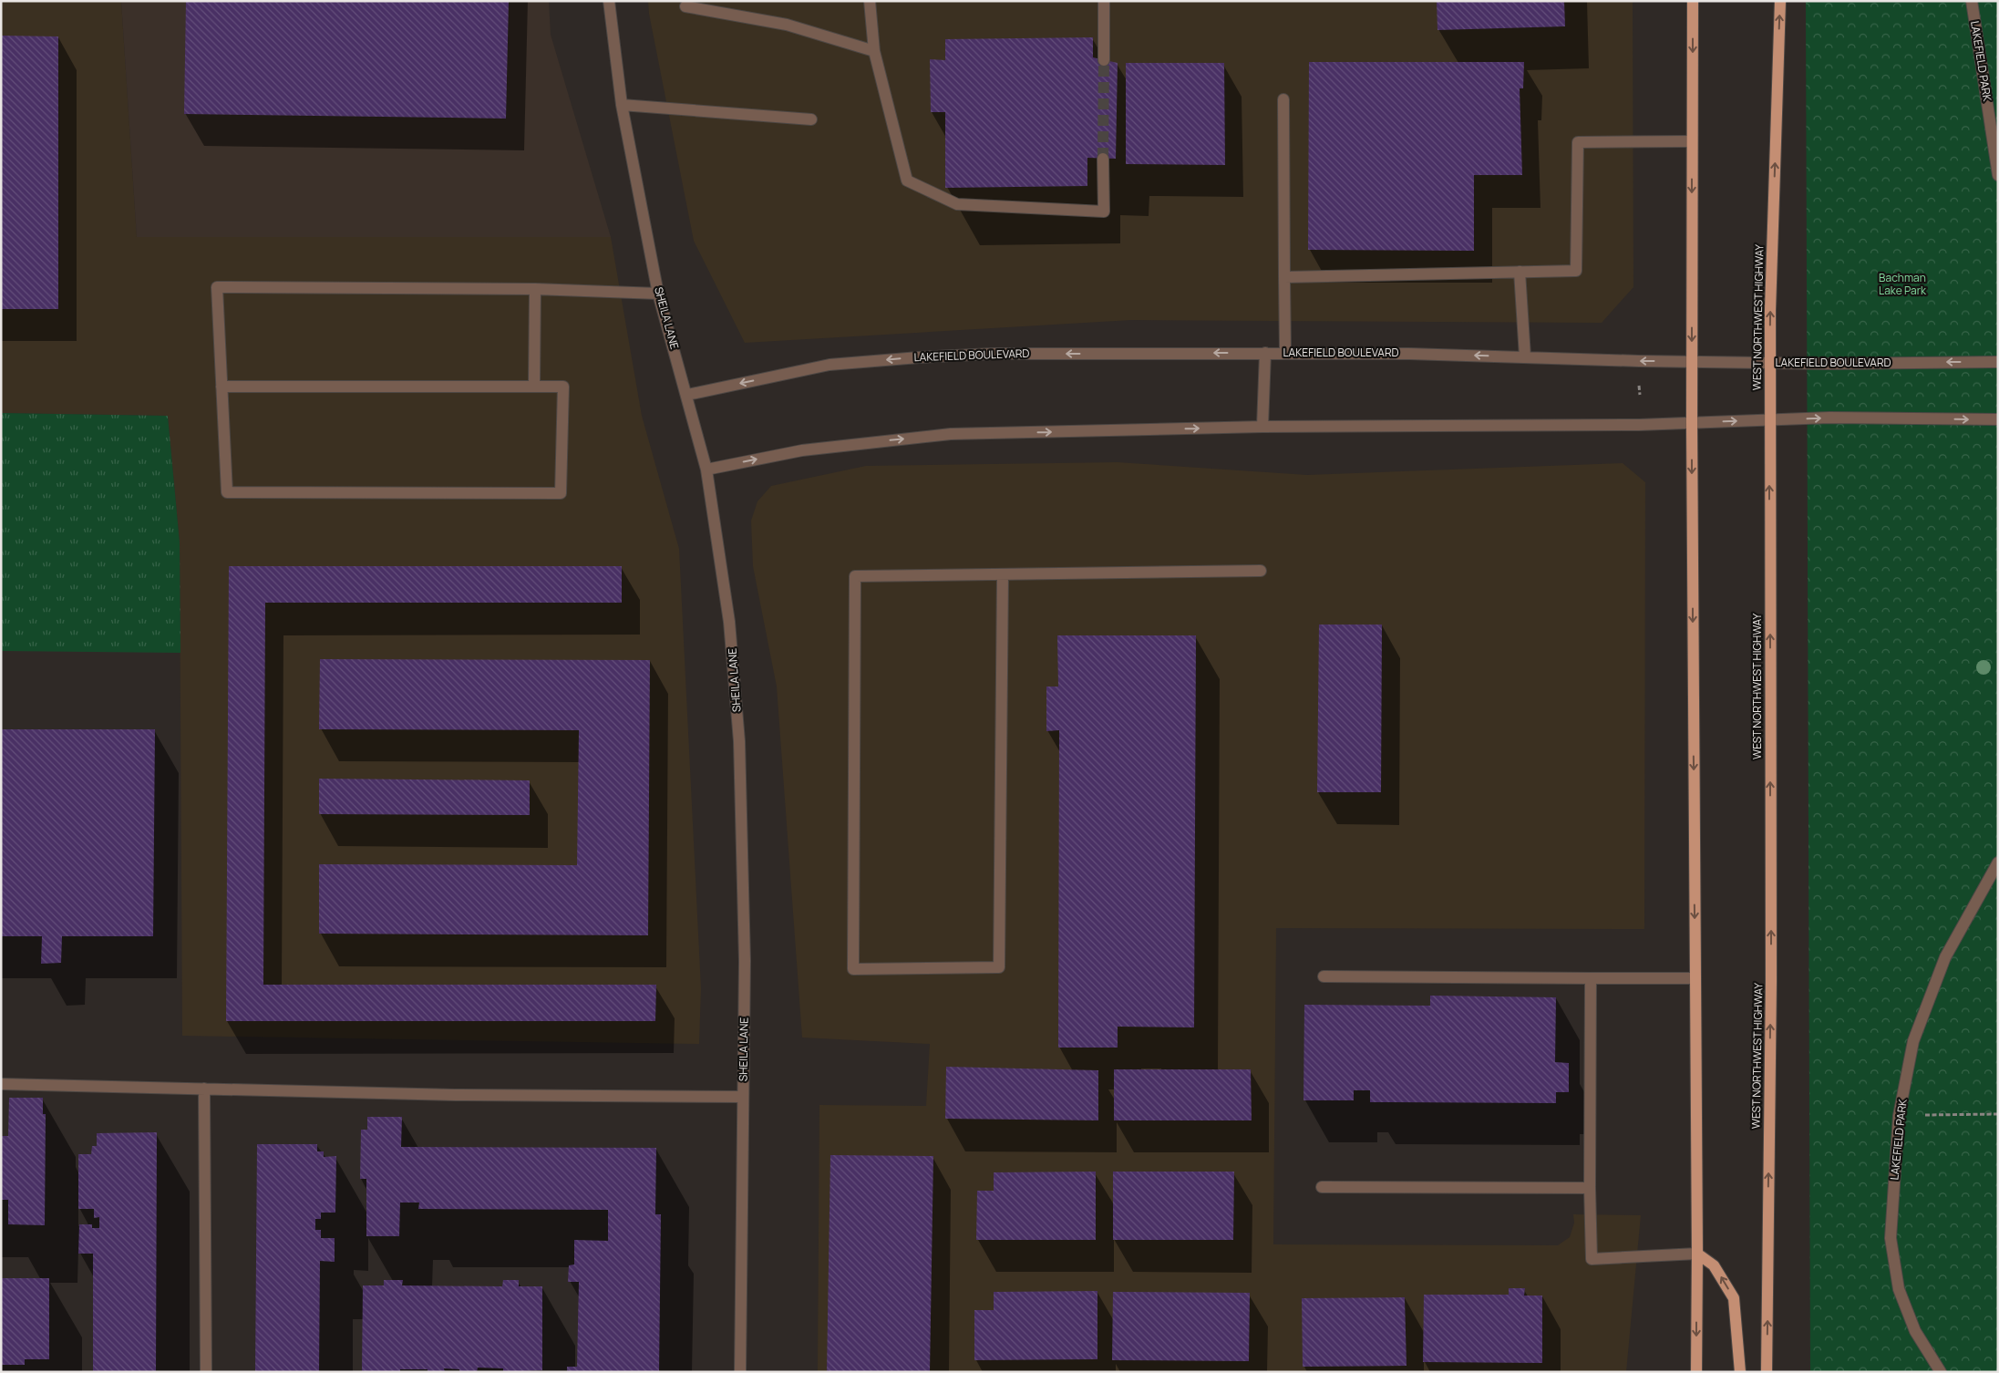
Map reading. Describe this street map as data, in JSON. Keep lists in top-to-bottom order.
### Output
{
  "streets": {
    "main road": ["WEST NORTHWEST HIGHWAY"],
    "street": ["LAKEFIELD PARK", "SHEILA LANE", "LAKEFIELD BOULEVARD"]
  },
  "crossings": [
    ["WEST NORTHWEST HIGHWAY", "LAKEFIELD BOULEVARD"],
    ["SHEILA LANE", "LAKEFIELD BOULEVARD"]
  ],
  "parks": ["Bachman Lake Park"]
}
